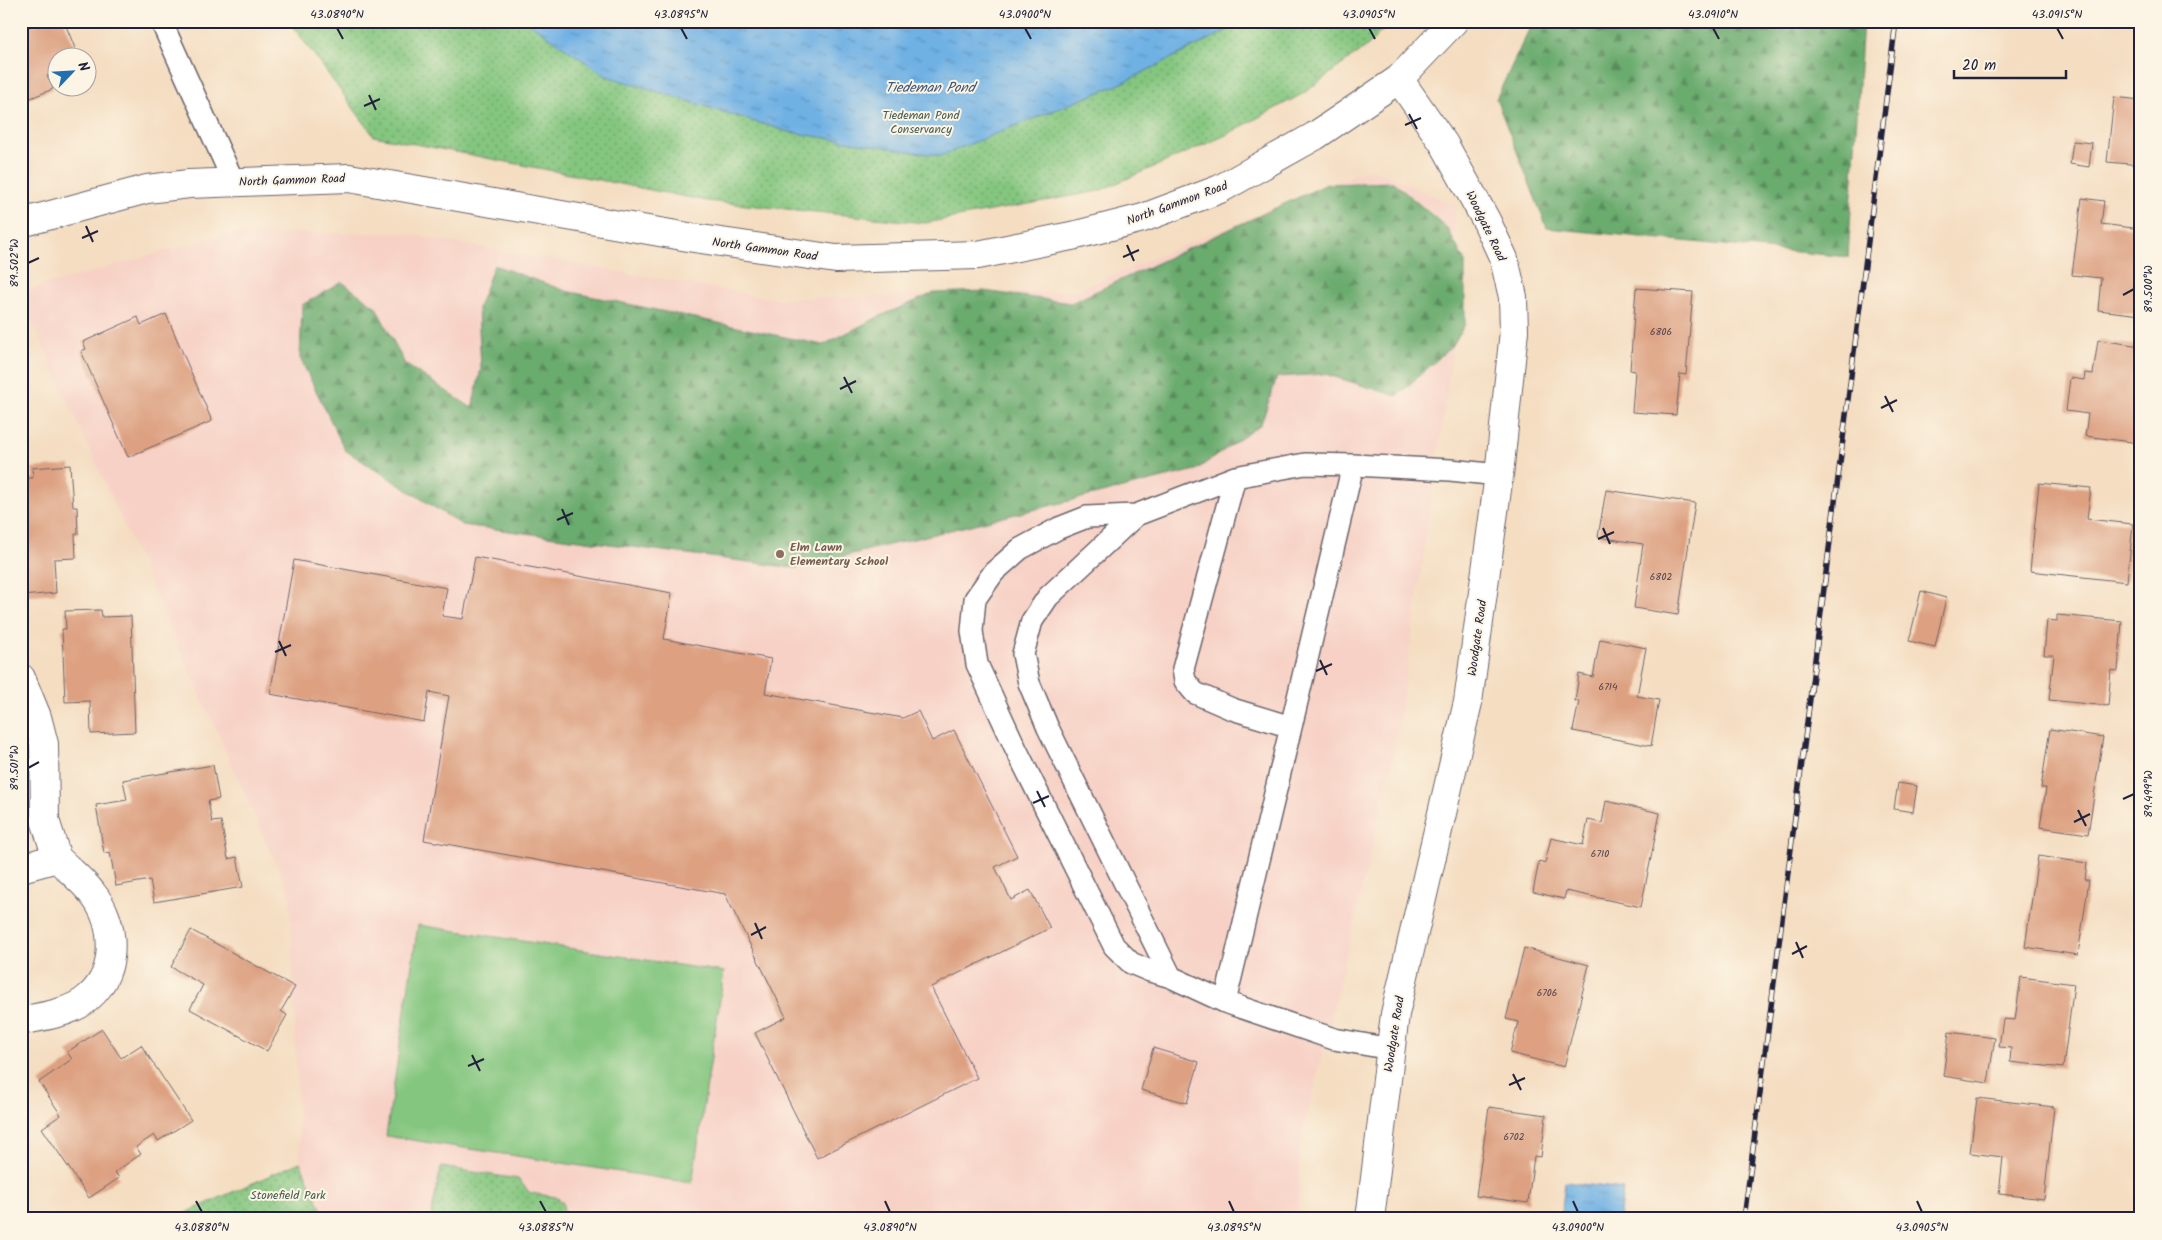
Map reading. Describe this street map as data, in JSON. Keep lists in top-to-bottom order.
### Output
{
  "streets": {
    "street": ["North Gammon Road", "Woodgate Road"]
  },
  "crossings": [
    ["North Gammon Road", "Woodgate Road"]
  ],
  "water": ["Tiedeman Pond"],
  "parks": ["Tiedeman Pond Conservancy", "Stonefield Park"],
  "places": ["Elm Lawn Elementary School"],
  "house_numbers": [
    "6806",
    "6802",
    "6714",
    "6710",
    "6706",
    "6702"
  ],
  "scale_bar": "20 m",
  "north": "top right",
  "coordinates": [
    "43.0890°N",
    "43.0895°N",
    "43.0900°N",
    "43.0905°N",
    "43.0910°N",
    "43.0915°N",
    "89.502°W",
    "89.500°W",
    "89.501°W",
    "89.499°W",
    "43.0880°N",
    "43.0885°N"
  ]
}
